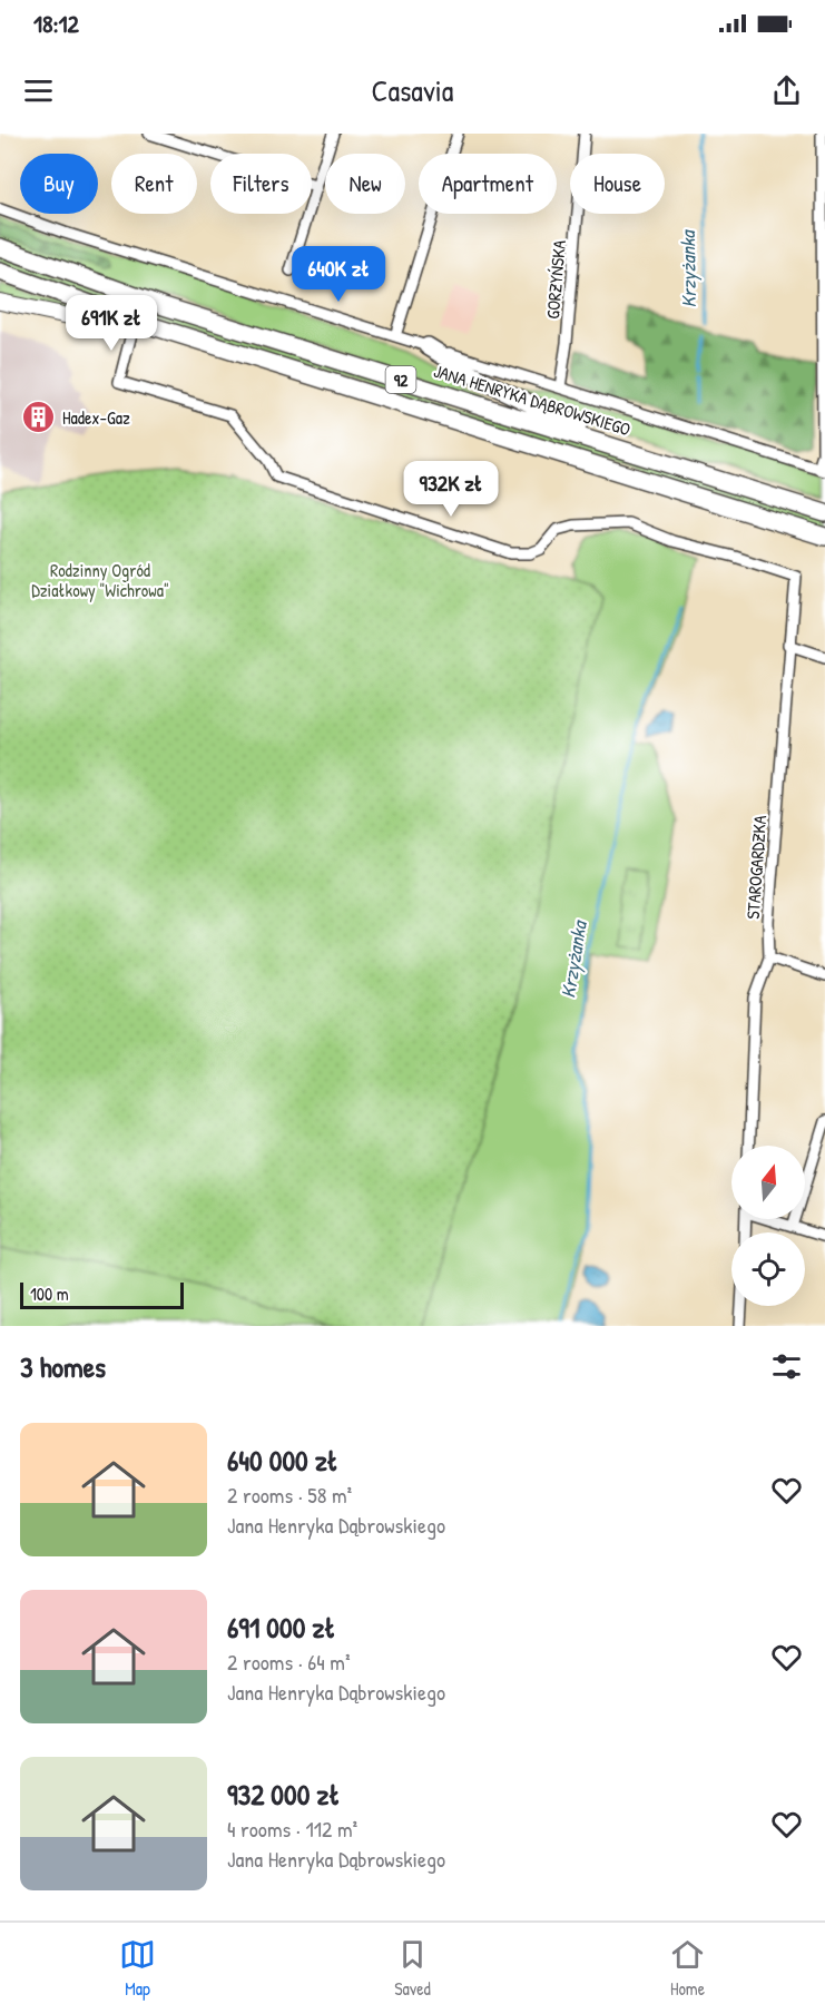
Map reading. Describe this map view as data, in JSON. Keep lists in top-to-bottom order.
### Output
{
  "streets": {
    "main road": ["92", "JANA HENRYKA DĄBROWSKIEGO"],
    "street": ["GORZYŃSKA", "STAROGARDZKA"]
  },
  "crossings": [
    ["GORZYŃSKA", "JANA HENRYKA DĄBROWSKIEGO"]
  ],
  "water": ["Krzyżanka"],
  "parks": ["Rodzinny Ogród Działkowy \"Wichrowa\""],
  "places": {
    "building": ["Hadex-Gaz"]
  },
  "scale_bar": "100 m",
  "north": "top",
  "page": {
    "status": "18:12",
    "header": "Casavia",
    "chip": [
      "Buy",
      "Rent",
      "Filters",
      "New",
      "Apartment",
      "House"
    ],
    "price": ["640K zł", "691K zł", "932K zł"],
    "scale": "100 m",
    "heading": "3 homes",
    "list": [
      {
        "name": "640 000 zł",
        "note": "2 rooms · 58 m² · Jana Henryka Dąbrowskiego"
      },
      {
        "name": "691 000 zł",
        "note": "2 rooms · 64 m² · Jana Henryka Dąbrowskiego"
      },
      {
        "name": "932 000 zł",
        "note": "4 rooms · 112 m² · Jana Henryka Dąbrowskiego"
      }
    ],
    "tabs": ["Map", "Saved", "Home"]
  }
}
